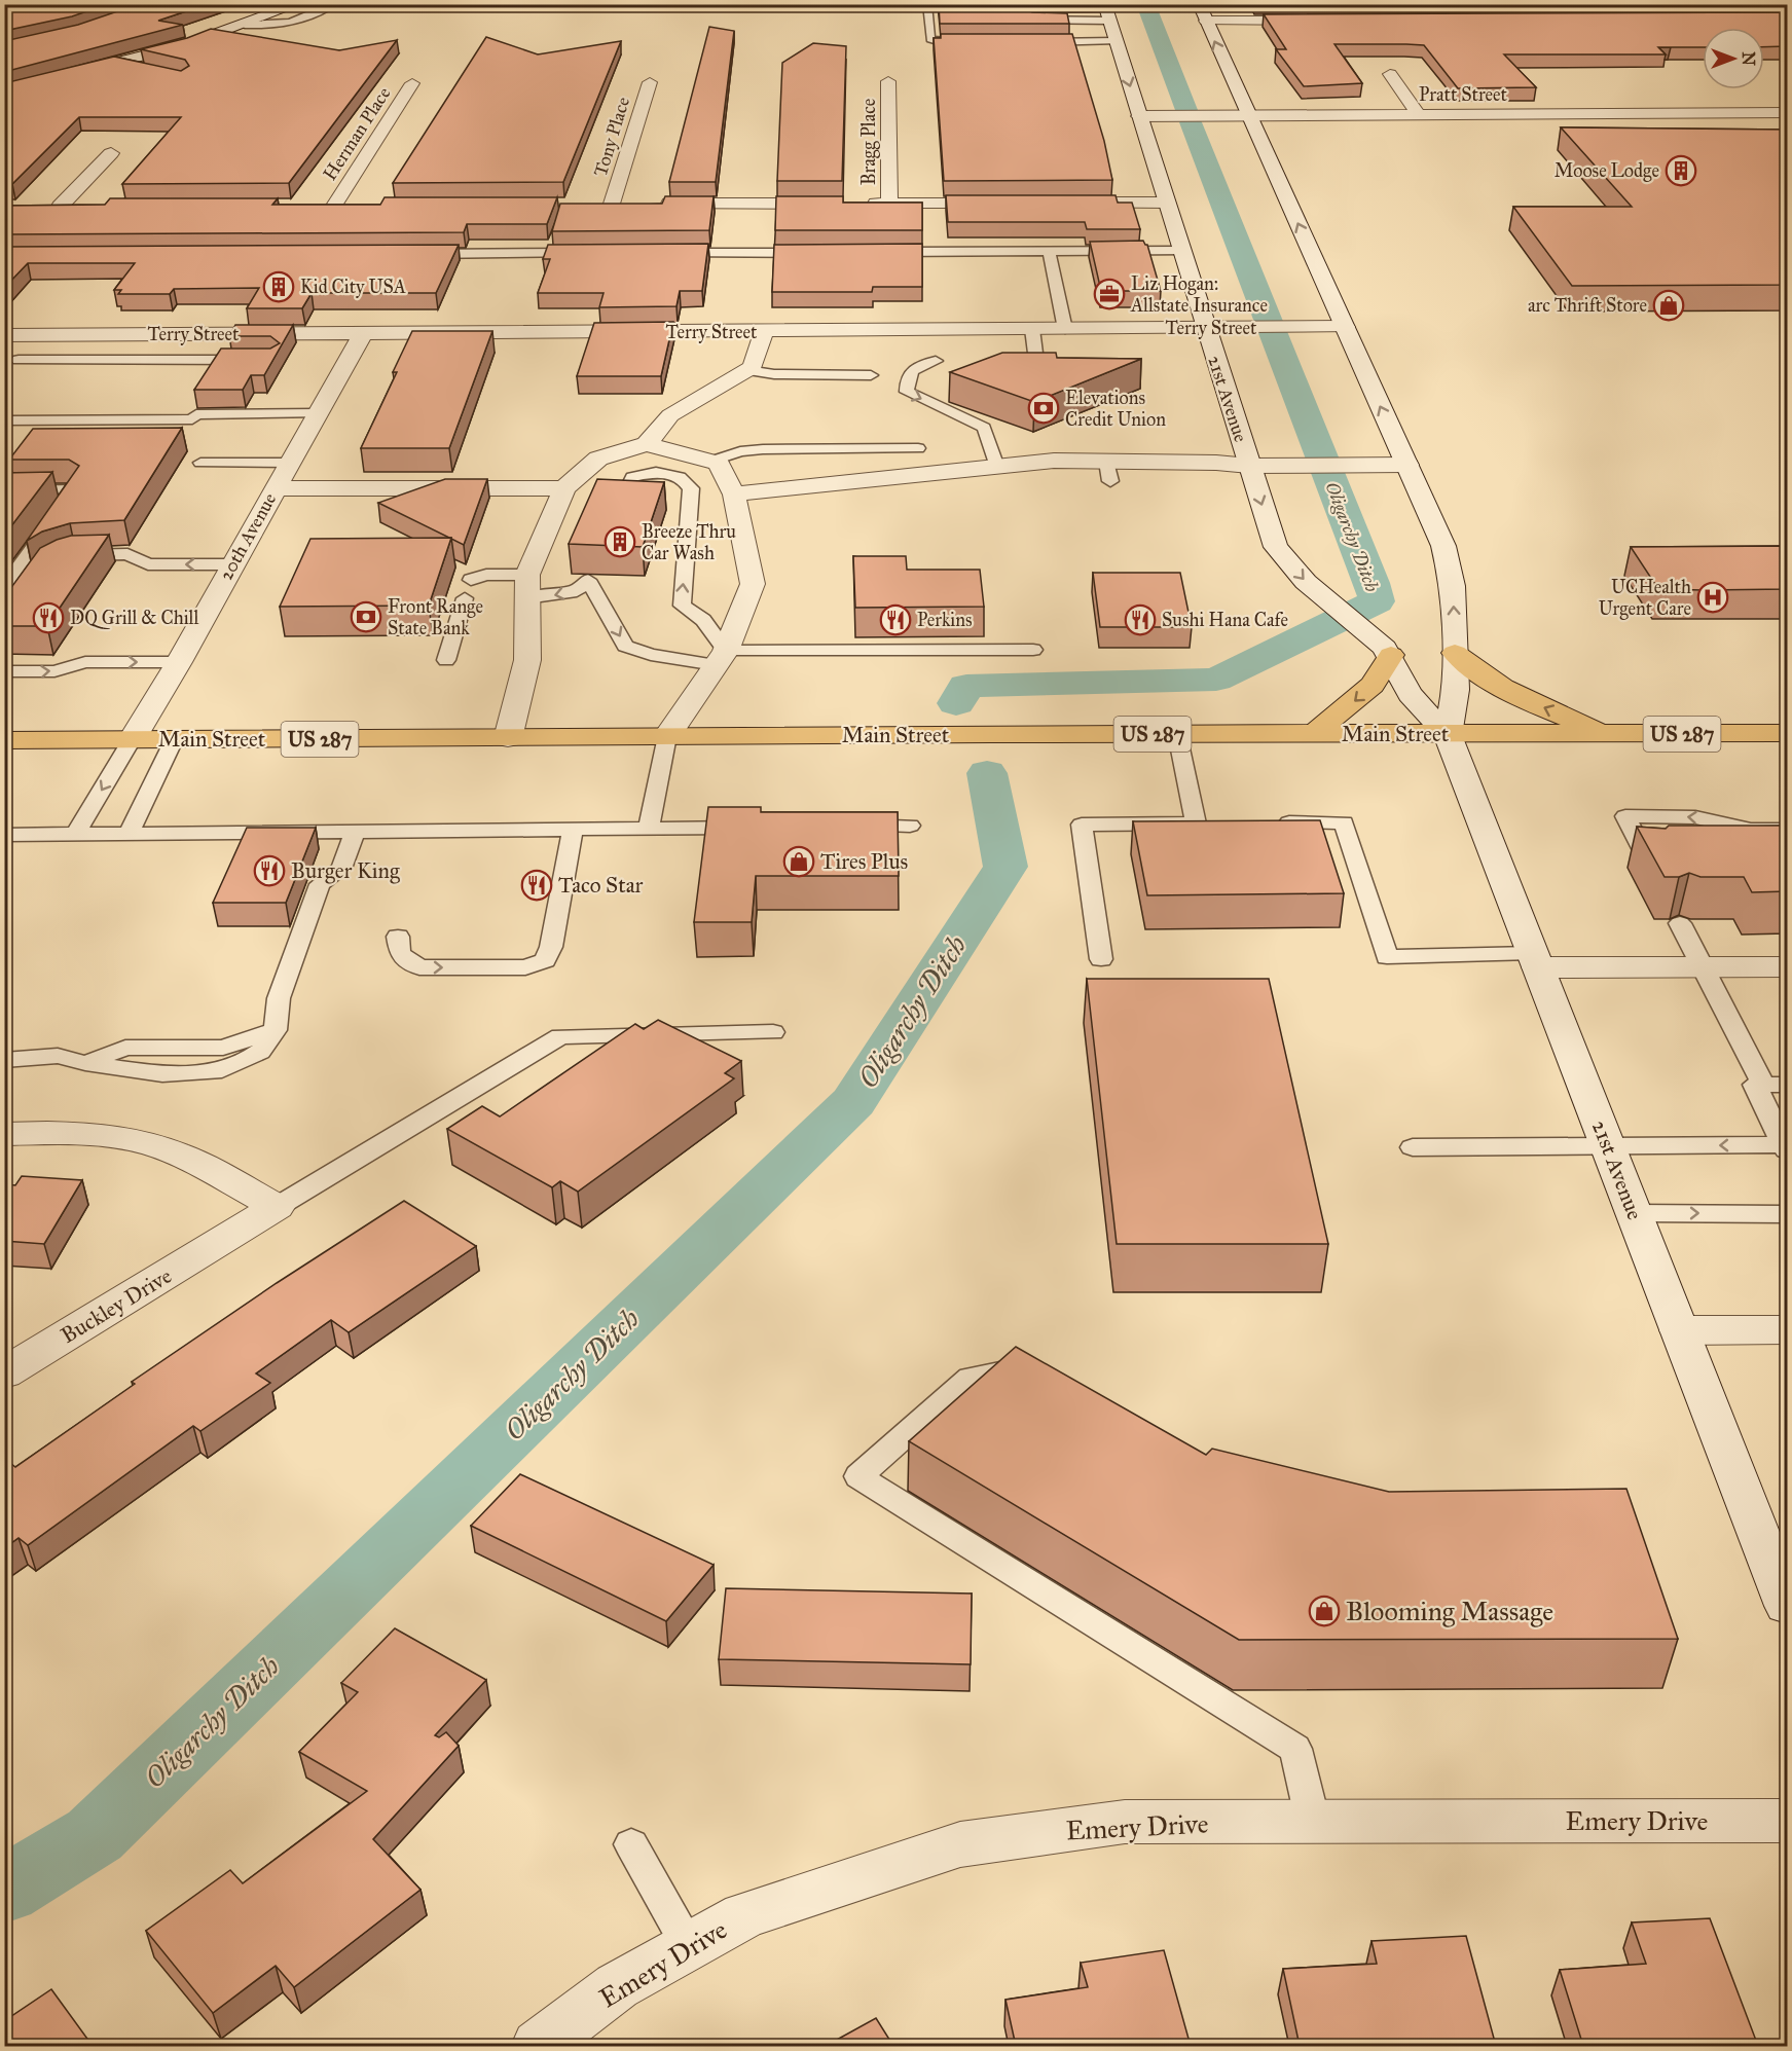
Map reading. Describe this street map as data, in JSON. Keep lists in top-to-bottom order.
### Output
{
  "streets": {
    "highway": ["US 287", "Main Street"],
    "street": [
      "Pratt Street",
      "Herman Place",
      "Tony Place",
      "Bragg Place",
      "Terry Street",
      "21st Avenue",
      "20th Avenue",
      "Buckley Drive",
      "Emery Drive"
    ]
  },
  "crossings": [
    ["Pratt Street", "21st Avenue"],
    ["Tony Place", "Bragg Place"],
    ["Terry Street", "21st Avenue"],
    ["Terry Street", "20th Avenue"],
    ["21st Avenue", "Main Street"],
    ["20th Avenue", "Main Street"]
  ],
  "water": ["Oligarchy Ditch"],
  "places": {
    "building": ["Moose Lodge", "Kid City USA", "Breeze Thru Car Wash"],
    "office": ["Liz Hogan: Allstate Insurance"],
    "shop": ["arc Thrift Store", "Tires Plus", "Blooming Massage"],
    "bank": ["Elevations Credit Union", "Front Range State Bank"],
    "hospital": ["UCHealth Urgent Care"],
    "restaurant": [
      "DQ Grill & Chill",
      "Perkins",
      "Sushi Hana Cafe",
      "Burger King",
      "Taco Star"
    ]
  },
  "north": "right"
}
